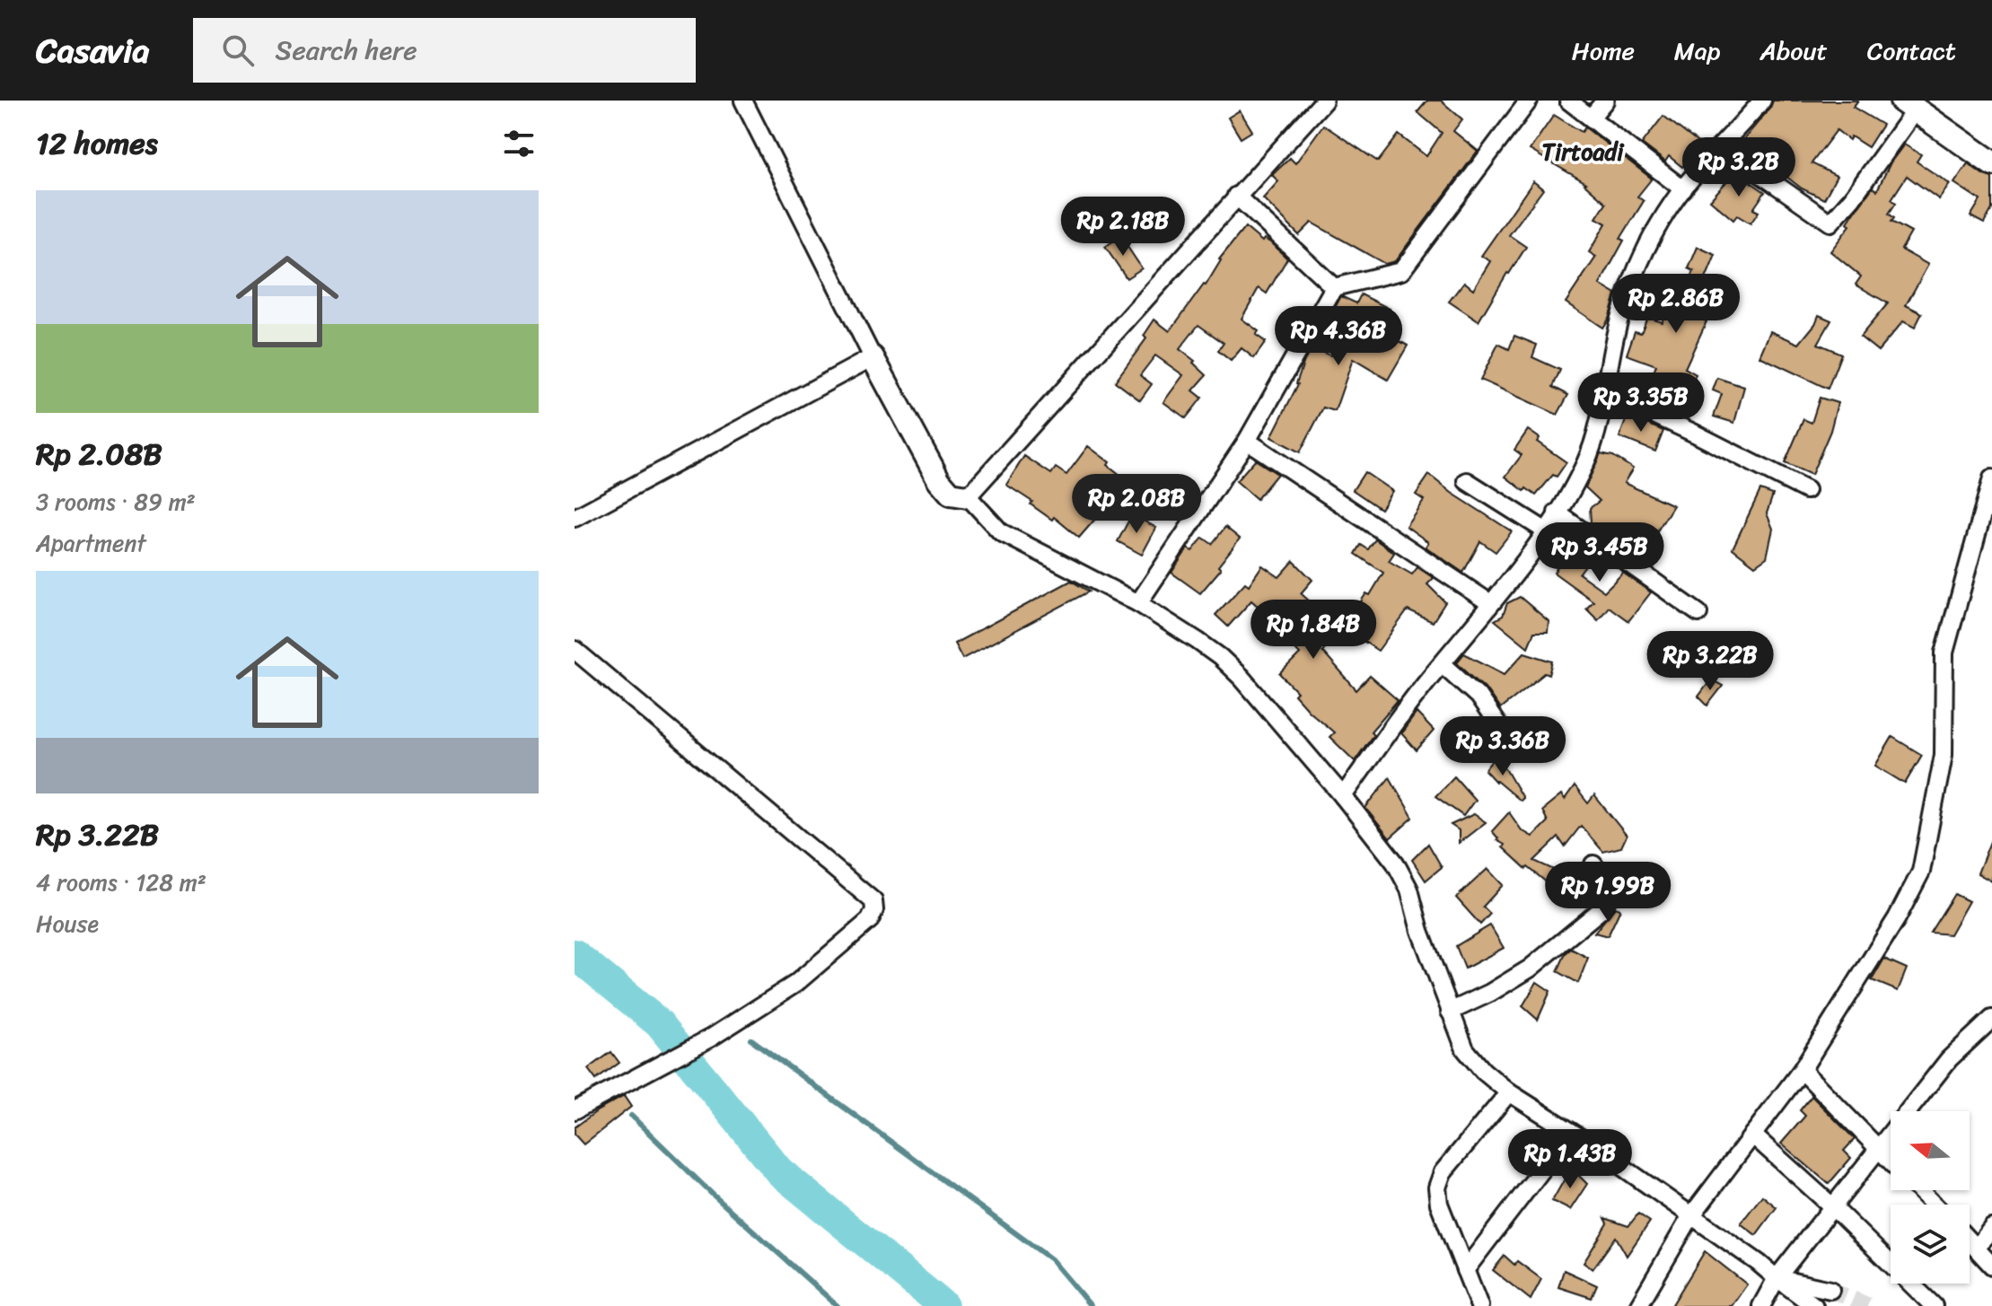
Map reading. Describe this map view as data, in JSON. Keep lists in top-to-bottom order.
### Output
{
  "districts": ["Tirtoadi"],
  "north": "left",
  "page": {
    "header": "Casavia",
    "search": "Search here",
    "nav": [
      "Home",
      "Map",
      "About",
      "Contact"
    ],
    "heading": "12 homes",
    "price": [
      "Rp 3.2B",
      "Rp 2.18B",
      "Rp 2.86B",
      "Rp 4.36B",
      "Rp 3.35B",
      "Rp 2.08B",
      "Rp 3.45B",
      "Rp 1.84B",
      "Rp 3.22B",
      "Rp 3.36B",
      "Rp 1.99B",
      "Rp 1.43B"
    ],
    "list": [
      {
        "name": "Rp 2.08B",
        "note": "3 rooms · 89 m² · Apartment"
      },
      {
        "name": "Rp 3.22B",
        "note": "4 rooms · 128 m² · House"
      }
    ]
  }
}
